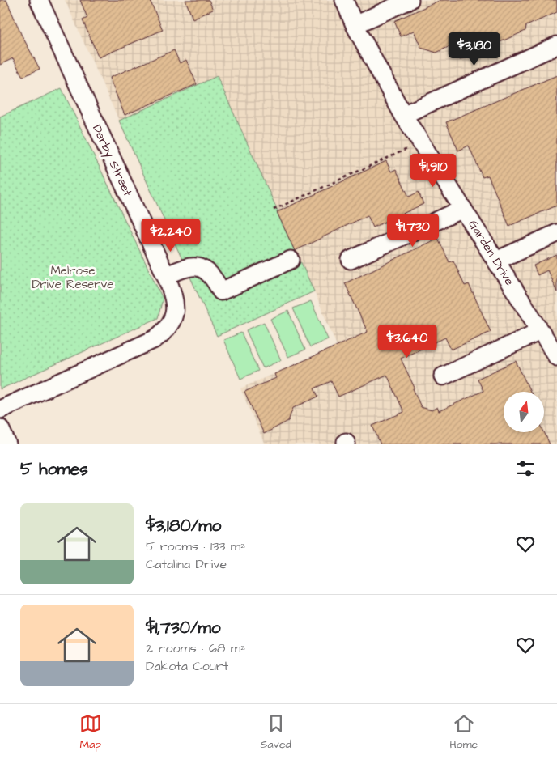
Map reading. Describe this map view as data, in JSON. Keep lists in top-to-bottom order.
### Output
{
  "streets": {
    "street": ["Derby Street", "Garden Drive"]
  },
  "parks": ["Melrose Drive Reserve"],
  "north": "top",
  "page": {
    "price": [
      "$3,180",
      "$1,910",
      "$1,730",
      "$2,240",
      "$3,640"
    ],
    "heading": "5 homes",
    "list": [
      {
        "name": "$3,180/mo",
        "note": "5 rooms · 133 m² · Catalina Drive"
      },
      {
        "name": "$1,730/mo",
        "note": "2 rooms · 68 m² · Dakota Court"
      }
    ],
    "tabs": ["Map", "Saved", "Home"]
  }
}
